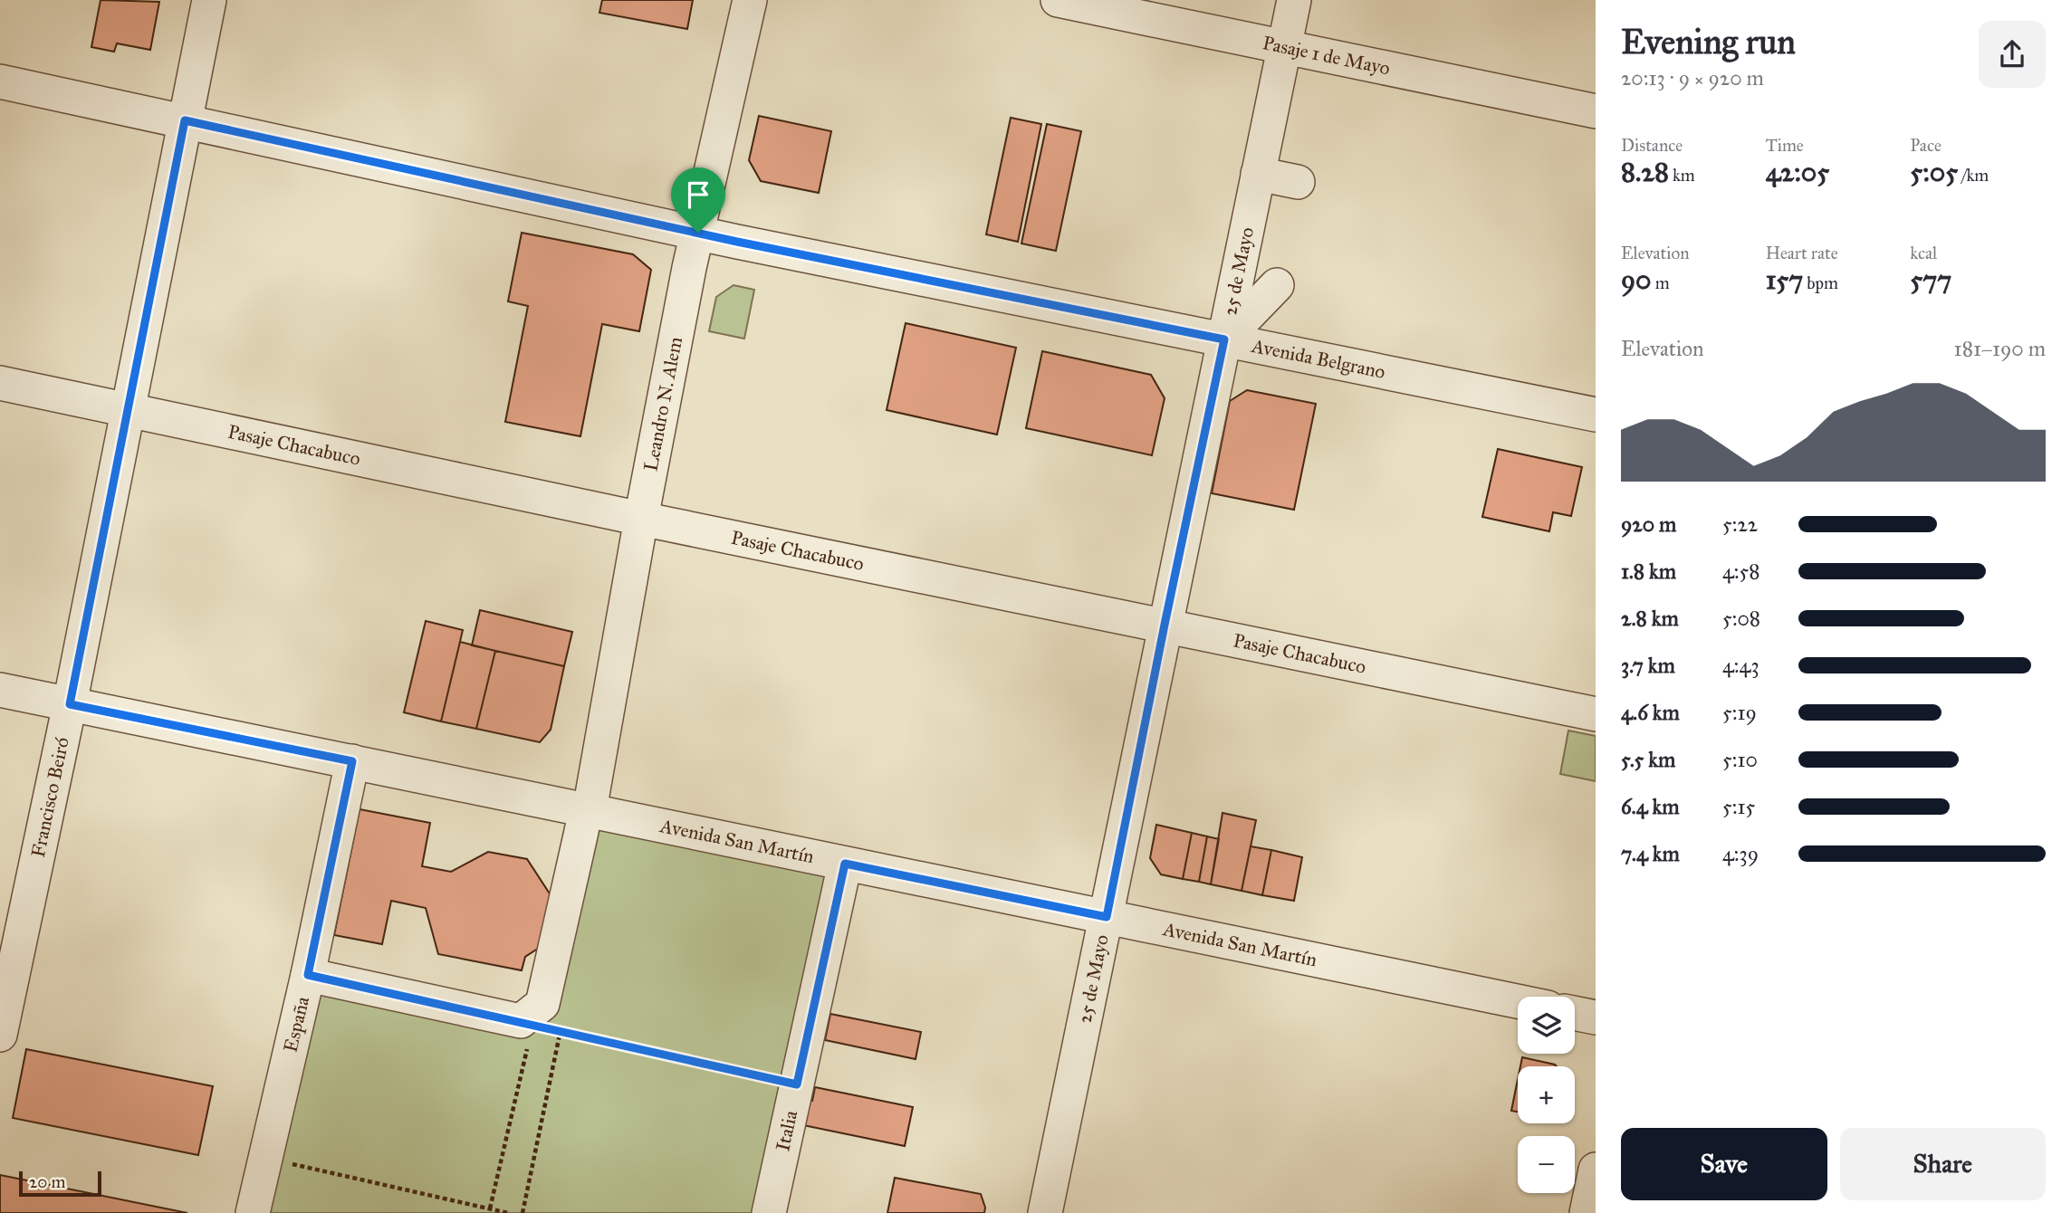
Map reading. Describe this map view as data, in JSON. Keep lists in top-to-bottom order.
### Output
{
  "streets": {
    "street": [
      "Pasaje 1 de Mayo",
      "25 de Mayo",
      "Avenida Belgrano",
      "Leandro N. Alem",
      "Pasaje Chacabuco",
      "Francisco Beiró",
      "Avenida San Martín",
      "España",
      "Italia"
    ]
  },
  "crossings": [
    ["Pasaje 1 de Mayo", "25 de Mayo"],
    ["25 de Mayo", "Avenida Belgrano"],
    ["25 de Mayo", "Pasaje Chacabuco"],
    ["25 de Mayo", "Avenida San Martín"],
    ["Avenida Belgrano", "Leandro N. Alem"],
    ["Avenida Belgrano", "Francisco Beiró"],
    ["Leandro N. Alem", "Pasaje Chacabuco"],
    ["Leandro N. Alem", "Avenida San Martín"],
    ["Pasaje Chacabuco", "Francisco Beiró"],
    ["Francisco Beiró", "Avenida San Martín"],
    ["Avenida San Martín", "España"],
    ["Avenida San Martín", "Italia"]
  ],
  "scale_bar": "20 m",
  "page": {
    "heading": ["Evening run", "20:13 · 9 × 920 m"],
    "stats": [
      ["Distance", "8.28 km"],
      ["Time", "42:05"],
      ["Pace", "5:05 /km"],
      ["Elevation", "90 m"],
      ["Heart rate", "157 bpm"],
      ["kcal", "577"]
    ],
    "chart": ["Elevation", "181–190 m"],
    "list": [
      {
        "name": "920 m",
        "note": "5:22"
      },
      {
        "name": "1.8 km",
        "note": "4:58"
      },
      {
        "name": "2.8 km",
        "note": "5:08"
      },
      {
        "name": "3.7 km",
        "note": "4:43"
      },
      {
        "name": "4.6 km",
        "note": "5:19"
      },
      {
        "name": "5.5 km",
        "note": "5:10"
      },
      {
        "name": "6.4 km",
        "note": "5:15"
      },
      {
        "name": "7.4 km",
        "note": "4:39"
      }
    ],
    "map_buttons": ["+", "−"],
    "buttons": ["Save", "Share"],
    "scale": "20 m"
  }
}
